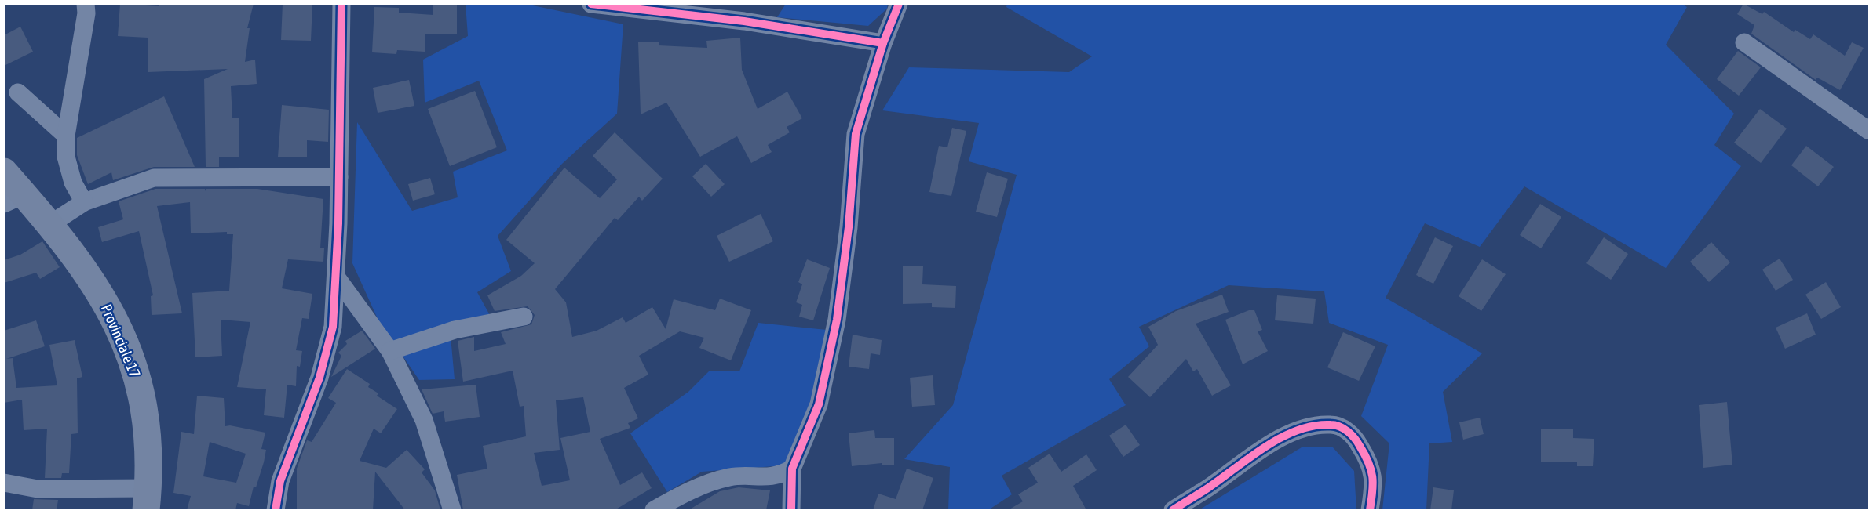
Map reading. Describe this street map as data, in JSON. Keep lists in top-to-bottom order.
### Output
{
  "streets": {
    "main road": ["Provinciale 17"]
  }
}
